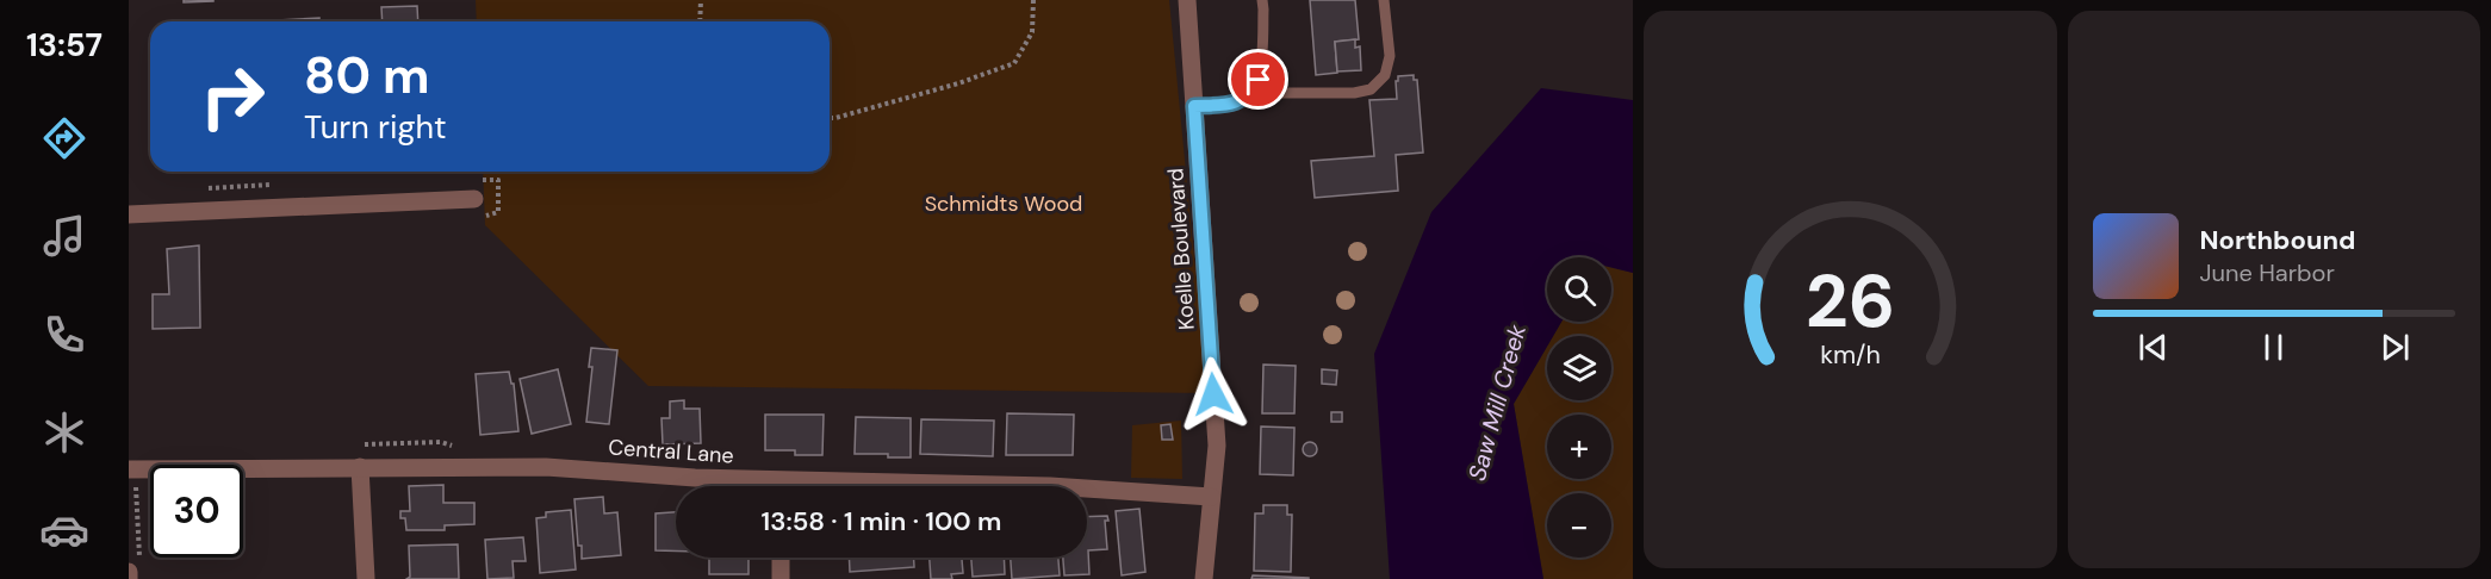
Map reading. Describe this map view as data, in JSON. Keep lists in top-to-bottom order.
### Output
{
  "streets": {
    "street": ["Koelle Boulevard", "Central Lane"]
  },
  "crossings": [
    ["Koelle Boulevard", "Central Lane"]
  ],
  "water": ["Saw Mill Creek"],
  "parks": ["Schmidts Wood"],
  "page": {
    "tabs": "13:57",
    "turn": ["80 m", "Turn right"],
    "song": ["Northbound", "June Harbor"],
    "map_buttons": ["+", "−"],
    "limit": "30",
    "trip": "13:58 · 1 min · 100 m",
    "gauge": ["26", "km/h"]
  }
}
